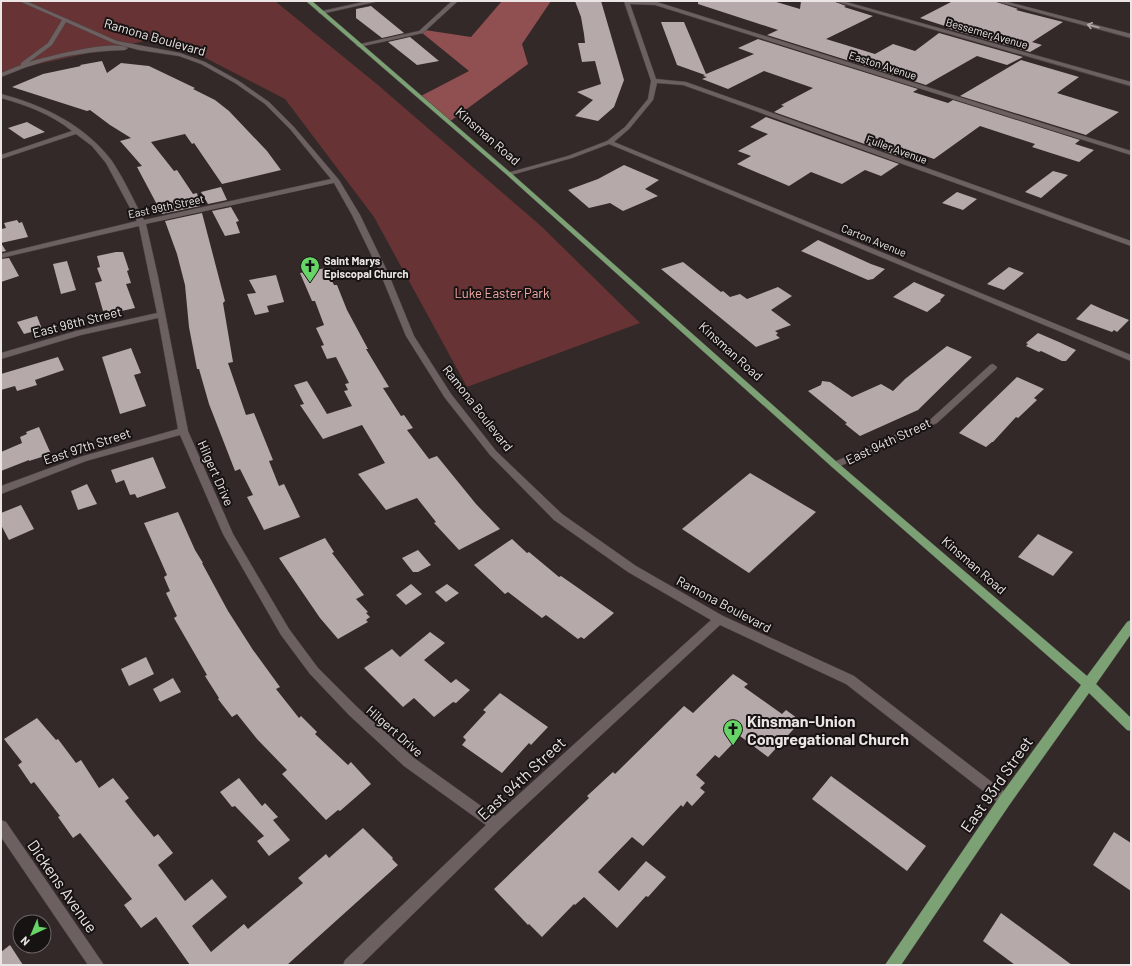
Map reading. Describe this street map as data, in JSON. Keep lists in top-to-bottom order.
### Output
{
  "streets": {
    "main road": ["Kinsman Road", "East 93rd Street"],
    "street": [
      "Bessemer Avenue",
      "Ramona Boulevard",
      "Easton Avenue",
      "Fuller Avenue",
      "East 99th Street",
      "Carton Avenue",
      "East 98th Street",
      "East 94th Street",
      "East 97th Street",
      "Hilgert Drive",
      "Dickens Avenue"
    ]
  },
  "crossings": [
    ["Ramona Boulevard", "East 99th Street"],
    ["Ramona Boulevard", "East 94th Street"],
    ["Ramona Boulevard", "East 93rd Street"],
    ["Kinsman Road", "East 94th Street"],
    ["Kinsman Road", "East 93rd Street"],
    ["East 99th Street", "Hilgert Drive"],
    ["East 98th Street", "Hilgert Drive"],
    ["East 94th Street", "Hilgert Drive"],
    ["East 97th Street", "Hilgert Drive"]
  ],
  "parks": ["Luke Easter Park"],
  "places": {
    "church": ["Saint Marys Episcopal Church", "Kinsman-Union Congregational Church"]
  },
  "north": "bottom left"
}
